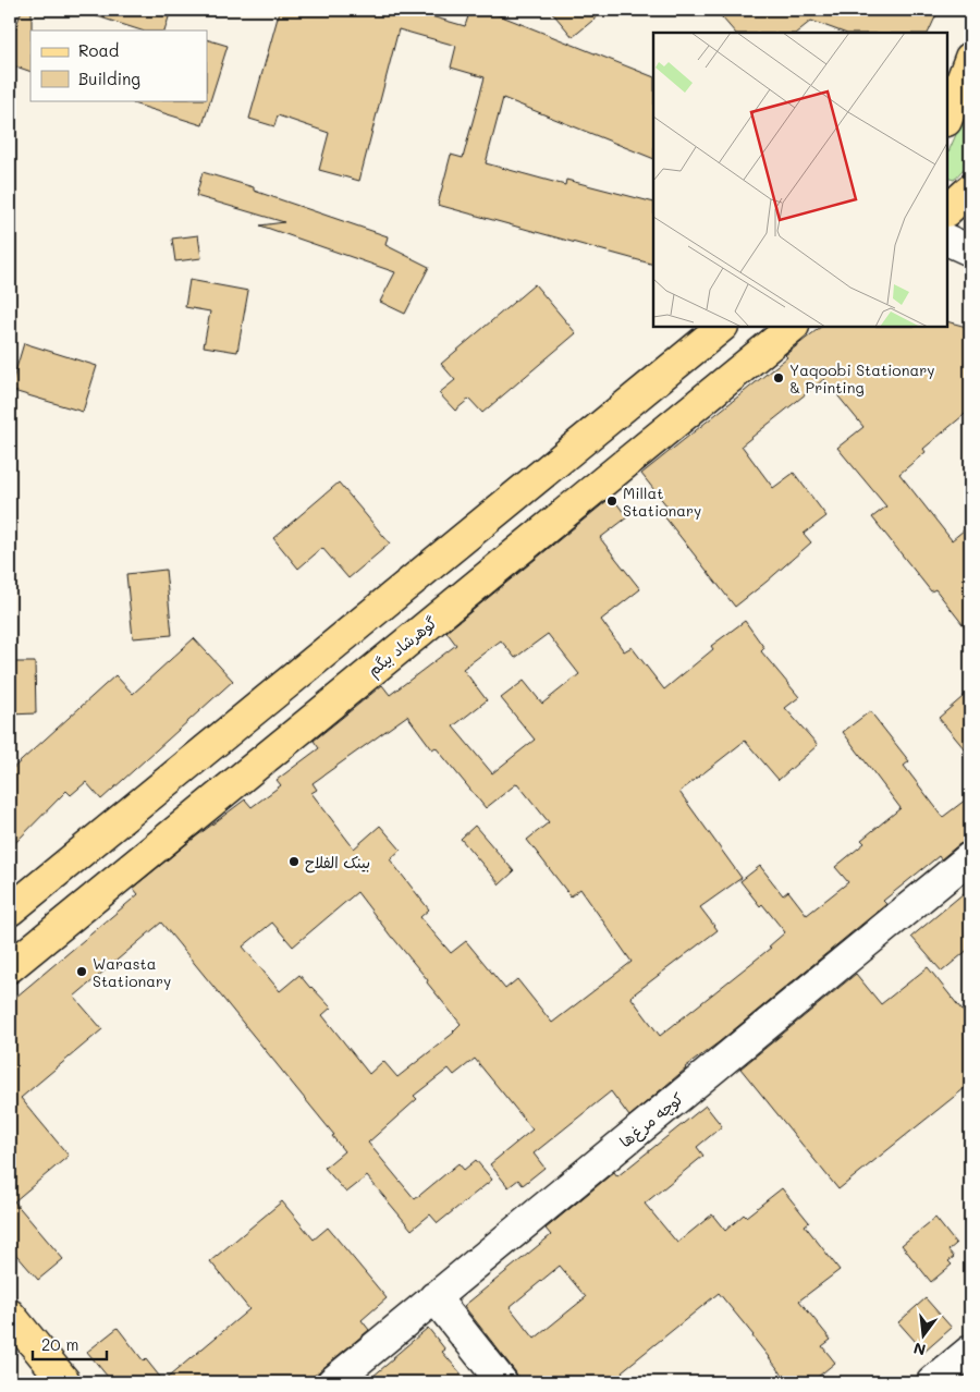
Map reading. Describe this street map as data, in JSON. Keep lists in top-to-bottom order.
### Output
{
  "streets": {
    "main road": ["گوهرشاد بیگم"],
    "street": ["کوچه مرغ‌ها"]
  },
  "places": [
    "Yaqoobi Stationary & Printing",
    "Millat Stationary",
    "بینک الفلاح",
    "Warasta Stationary"
  ],
  "legend": ["Road", "Building"],
  "scale_bar": "20 m",
  "north": "bottom"
}
